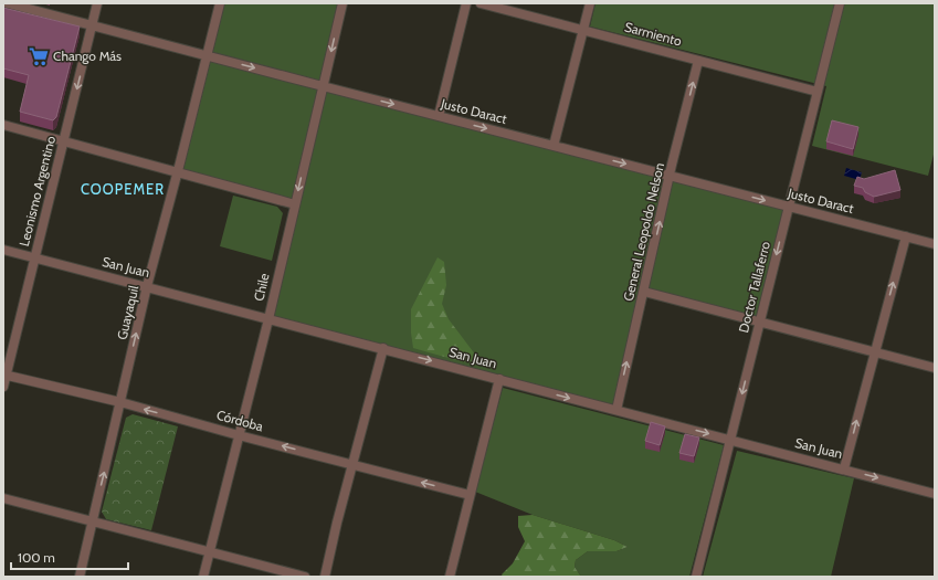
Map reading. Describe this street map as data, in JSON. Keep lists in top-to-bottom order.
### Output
{
  "streets": {
    "street": [
      "Sarmiento",
      "Justo Daract",
      "Leonismo Argentino",
      "General Leopoldo Nelson",
      "San Juan",
      "Chile",
      "Doctor Tallaferro",
      "Guayaquil",
      "Córdoba"
    ]
  },
  "crossings": [
    ["Sarmiento", "General Leopoldo Nelson"],
    ["Sarmiento", "Doctor Tallaferro"],
    ["Justo Daract", "Leonismo Argentino"],
    ["Justo Daract", "General Leopoldo Nelson"],
    ["Justo Daract", "Chile"],
    ["Justo Daract", "Doctor Tallaferro"],
    ["Justo Daract", "Guayaquil"],
    ["Leonismo Argentino", "San Juan"],
    ["Leonismo Argentino", "Córdoba"],
    ["General Leopoldo Nelson", "San Juan"],
    ["San Juan", "Chile"],
    ["San Juan", "Doctor Tallaferro"],
    ["San Juan", "Guayaquil"],
    ["Chile", "Córdoba"],
    ["Guayaquil", "Córdoba"]
  ],
  "one_way": [
    "Justo Daract",
    "General Leopoldo Nelson",
    "San Juan",
    "Chile",
    "Doctor Tallaferro",
    "Guayaquil",
    "Córdoba"
  ],
  "districts": ["COOPEMER"],
  "places": {
    "supermarket": ["Chango Más"]
  },
  "scale_bar": "100 m"
}
